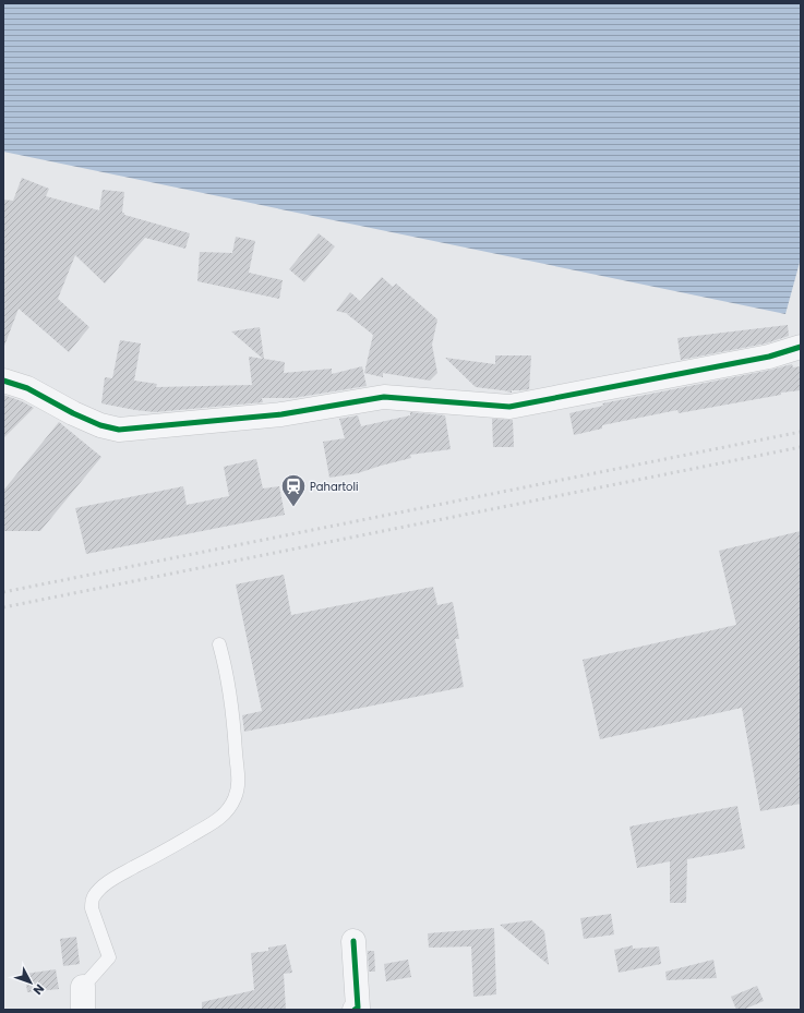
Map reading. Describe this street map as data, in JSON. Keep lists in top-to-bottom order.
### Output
{
  "places": {
    "station": ["Pahartoli"]
  },
  "north": "bottom right"
}
